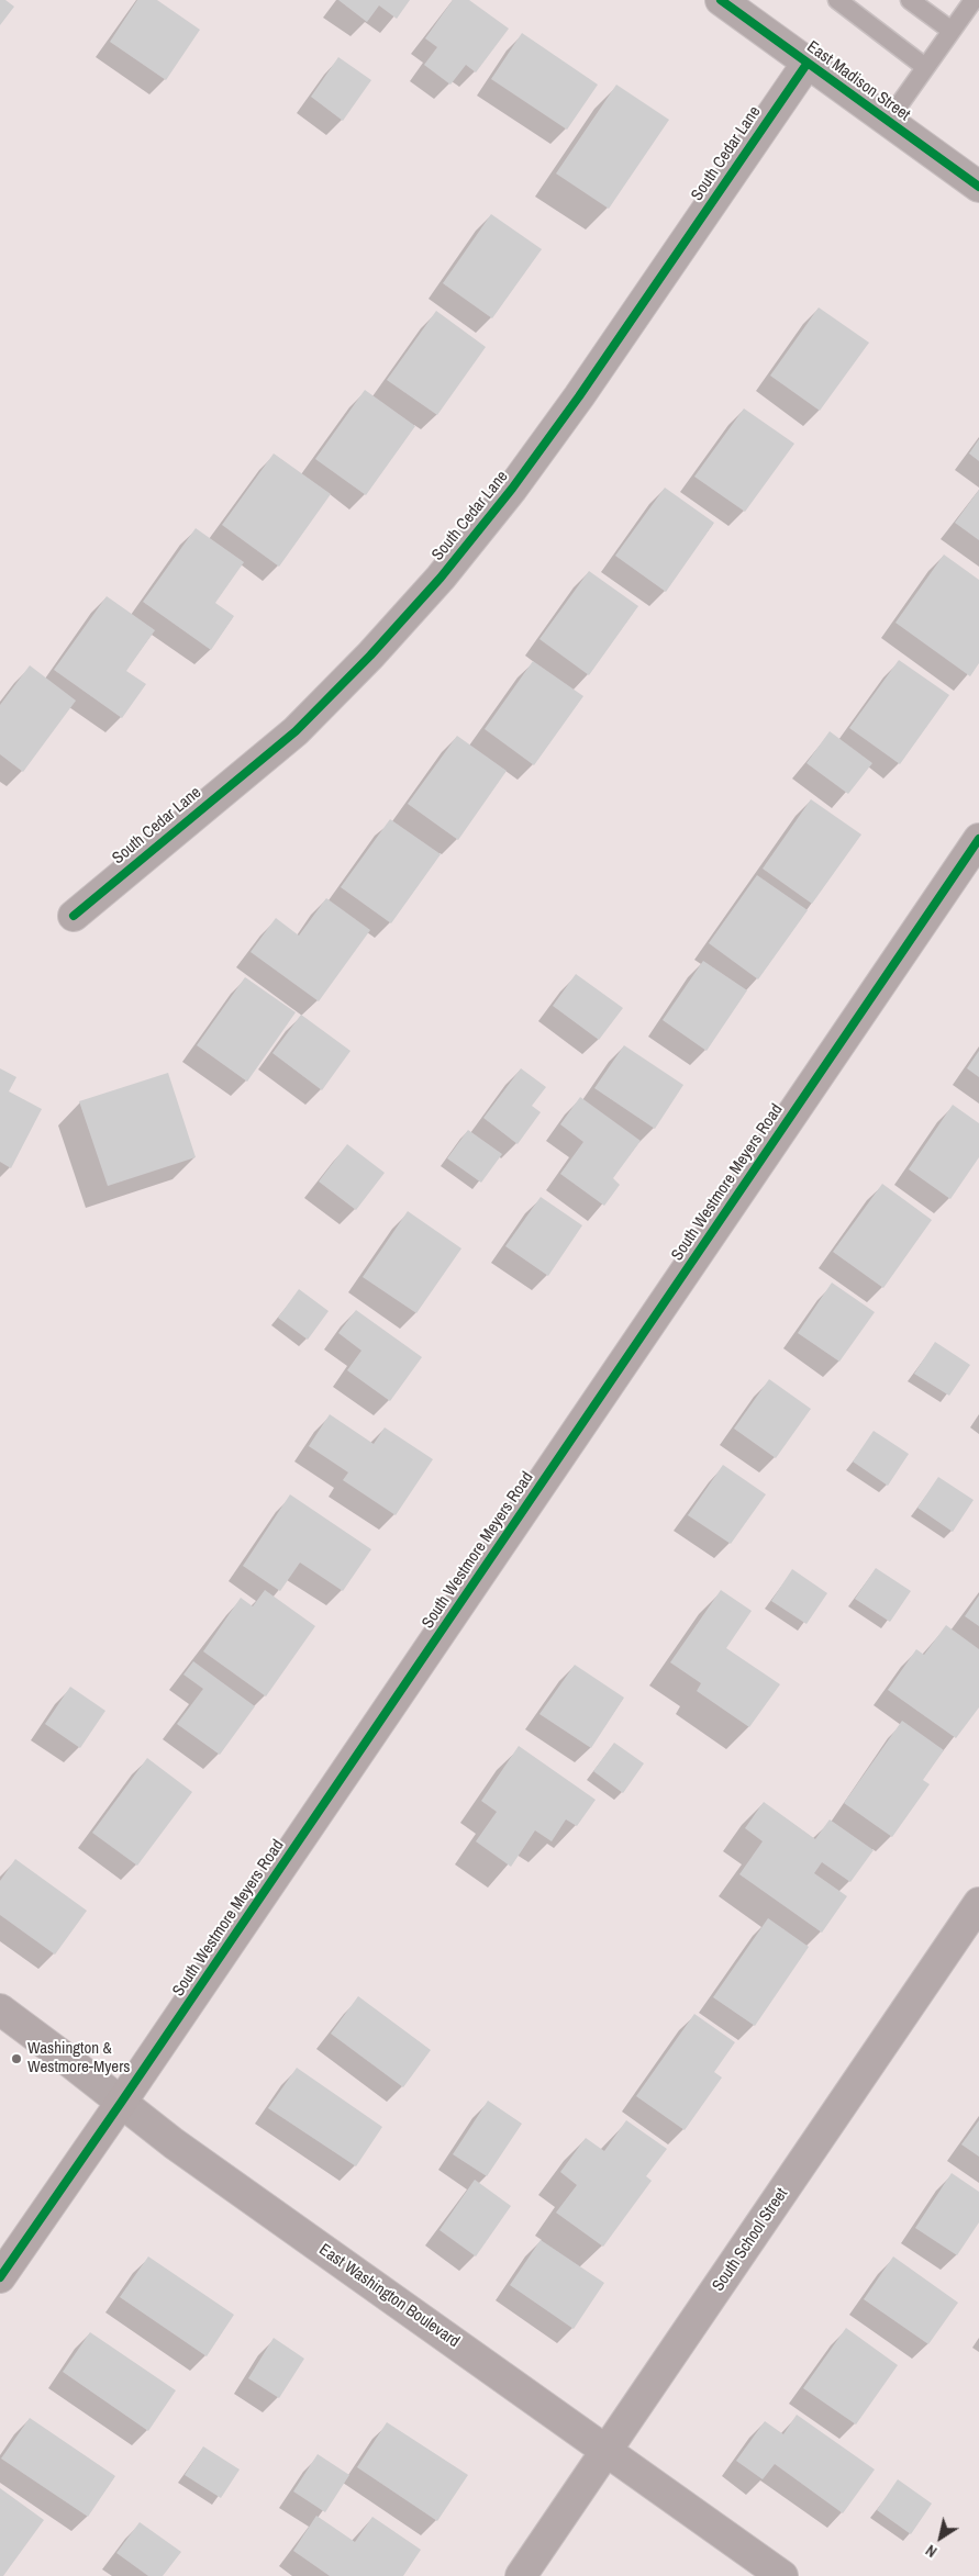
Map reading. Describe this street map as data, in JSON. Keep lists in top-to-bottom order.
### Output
{
  "streets": {
    "street": [
      "East Madison Street",
      "South Cedar Lane",
      "South Westmore Meyers Road",
      "South School Street",
      "East Washington Boulevard"
    ]
  },
  "crossings": [
    ["East Madison Street", "South Cedar Lane"],
    ["South Westmore Meyers Road", "East Washington Boulevard"],
    ["South School Street", "East Washington Boulevard"]
  ],
  "places": ["Washington & Westmore-Myers"],
  "north": "bottom left"
}
